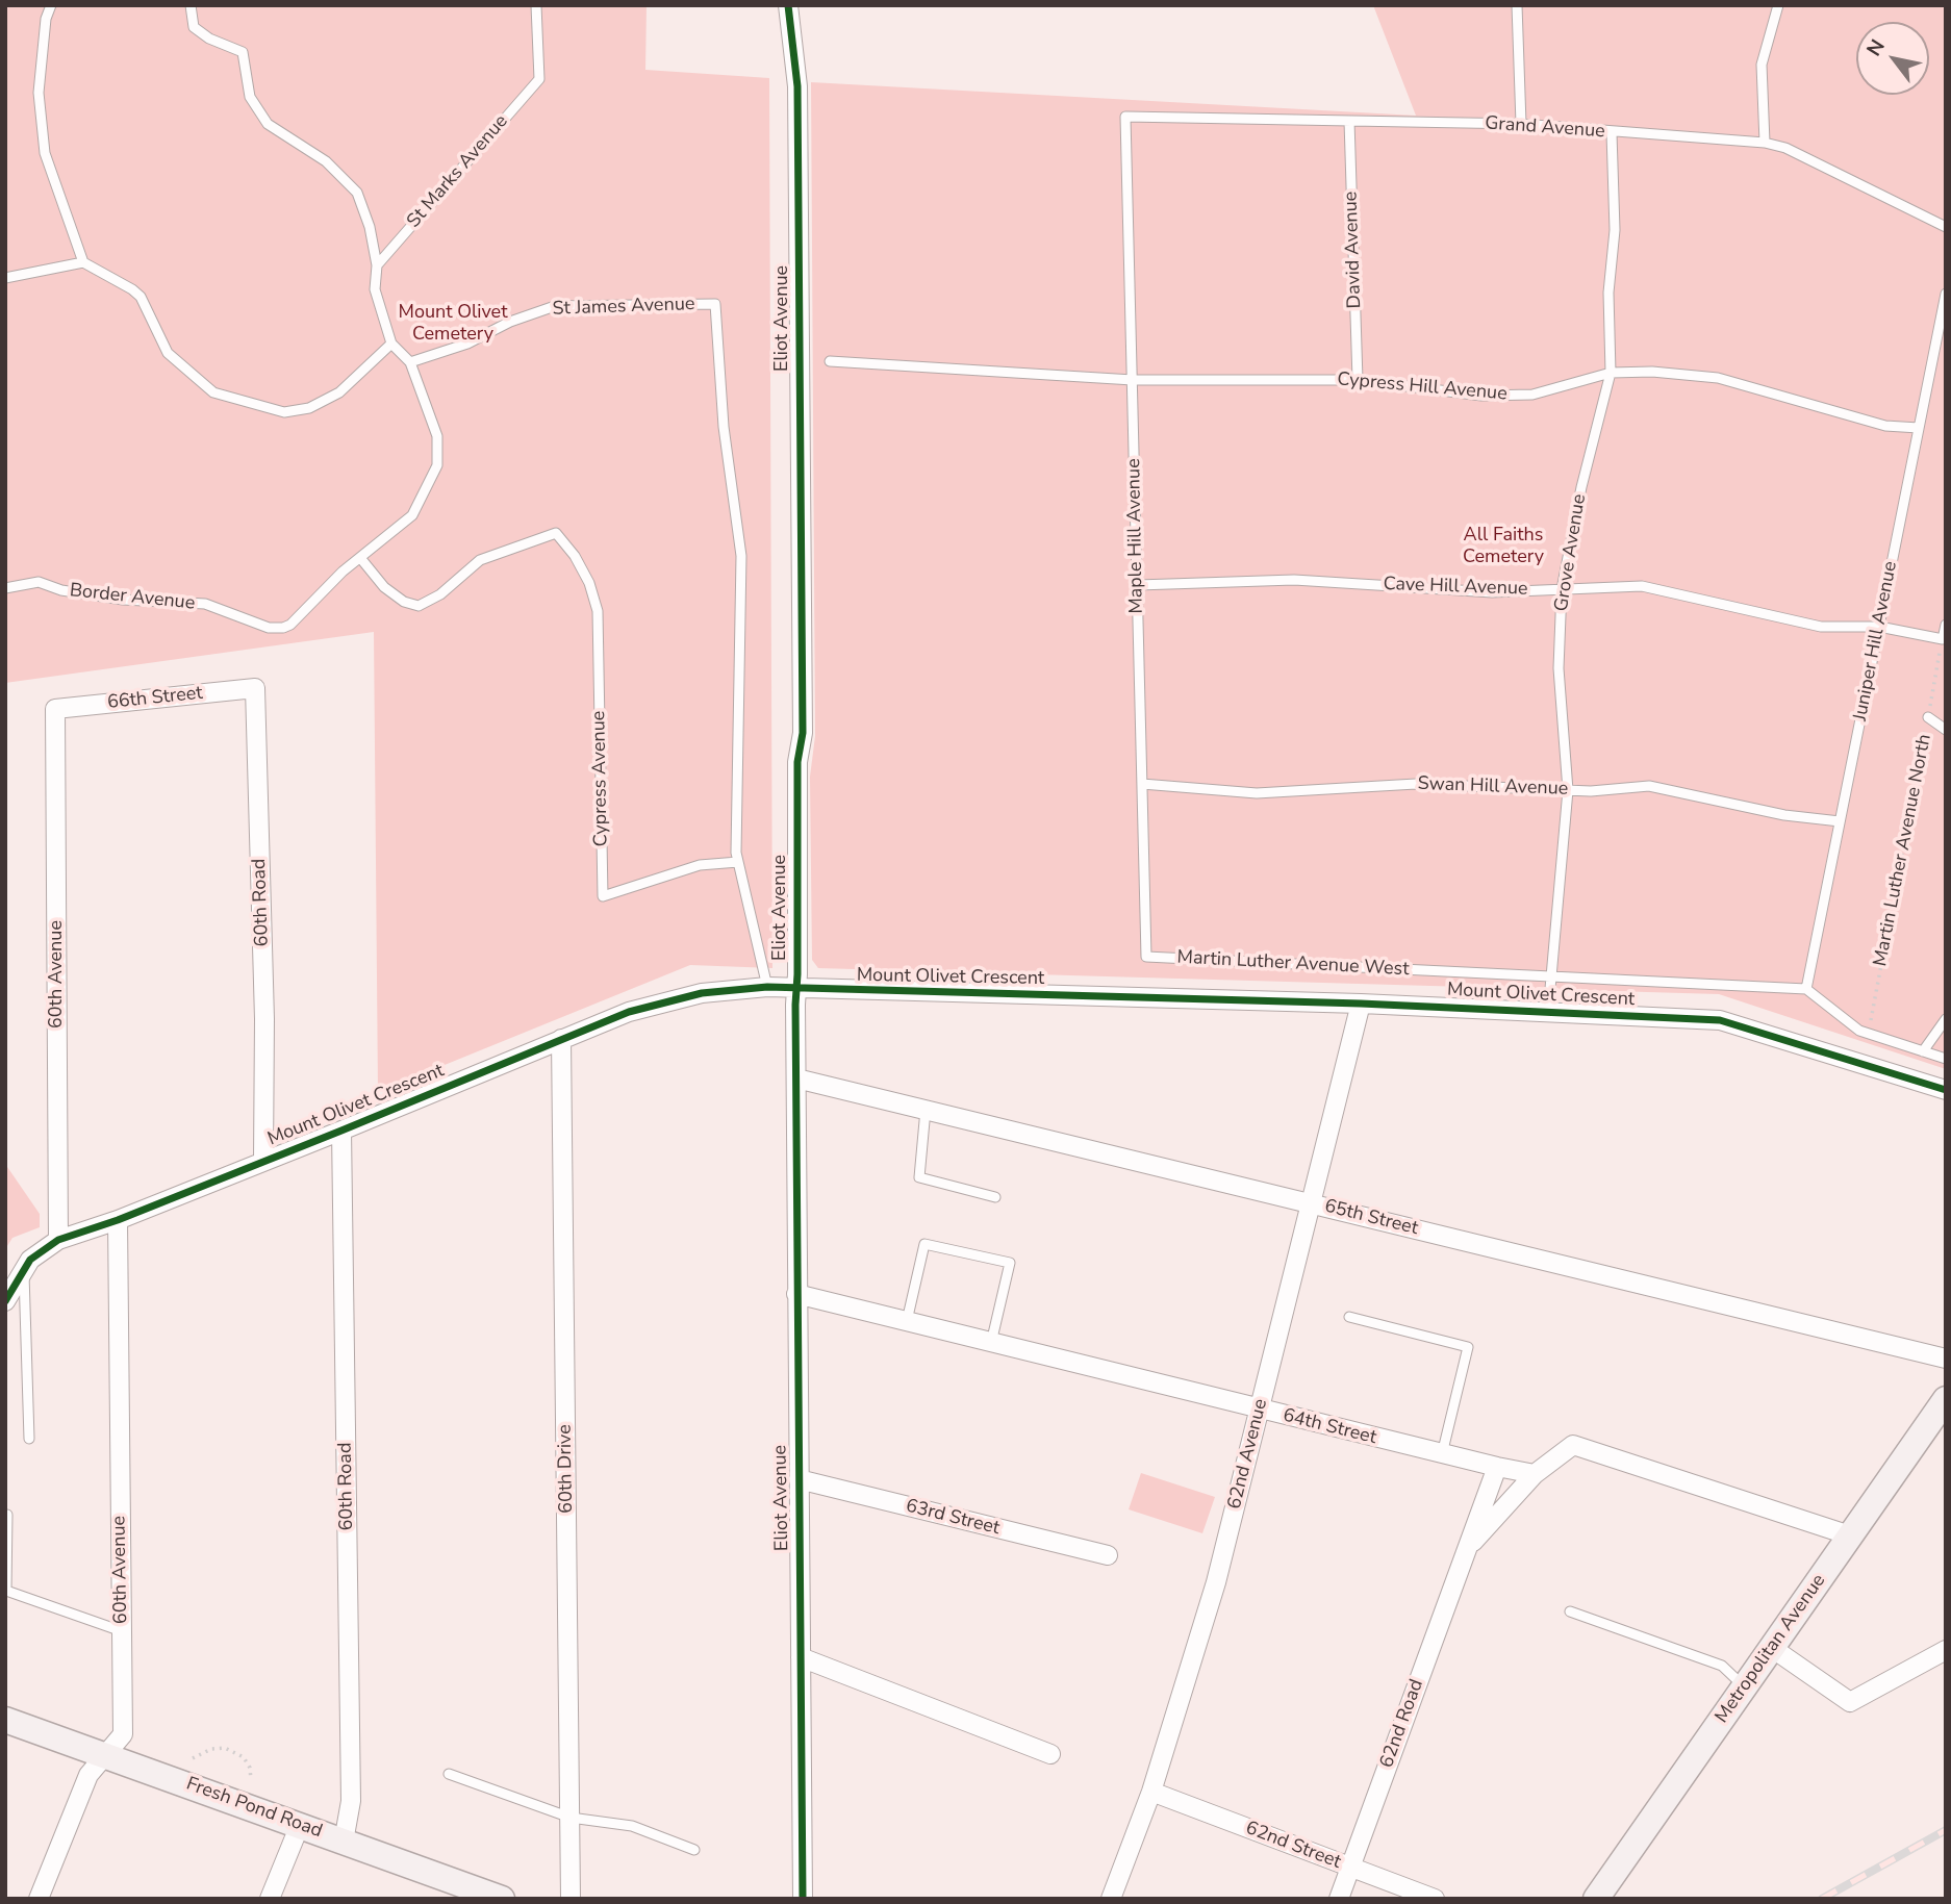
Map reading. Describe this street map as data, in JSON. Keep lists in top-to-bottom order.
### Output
{
  "streets": {
    "main road": ["Metropolitan Avenue", "Fresh Pond Road"],
    "street": [
      "Eliot Avenue",
      "66th Street",
      "60th Road",
      "60th Avenue",
      "Mount Olivet Crescent",
      "65th Street",
      "64th Street",
      "62nd Avenue",
      "60th Drive",
      "63rd Street",
      "62nd Road",
      "62nd Street"
    ],
    "lane": [
      "Grand Avenue",
      "St Marks Avenue",
      "David Avenue",
      "St James Avenue",
      "Cypress Hill Avenue",
      "Maple Hill Avenue",
      "Grove Avenue",
      "Cave Hill Avenue",
      "Border Avenue",
      "Juniper Hill Avenue",
      "Cypress Avenue",
      "Swan Hill Avenue",
      "Martin Luther Avenue West"
    ],
    "path": ["Martin Luther Avenue North"]
  },
  "crossings": [
    ["Grand Avenue", "David Avenue"],
    ["Grand Avenue", "Maple Hill Avenue"],
    ["Grand Avenue", "Grove Avenue"],
    ["David Avenue", "Cypress Hill Avenue"],
    ["St James Avenue", "Cypress Avenue"],
    ["Eliot Avenue", "Mount Olivet Crescent"],
    ["Eliot Avenue", "65th Street"],
    ["Eliot Avenue", "64th Street"],
    ["Eliot Avenue", "63rd Street"],
    ["Cypress Hill Avenue", "Maple Hill Avenue"],
    ["Cypress Hill Avenue", "Grove Avenue"],
    ["Cypress Hill Avenue", "Juniper Hill Avenue"],
    ["Maple Hill Avenue", "Cave Hill Avenue"],
    ["Maple Hill Avenue", "Swan Hill Avenue"],
    ["Maple Hill Avenue", "Martin Luther Avenue West"],
    ["Grove Avenue", "Cave Hill Avenue"],
    ["Grove Avenue", "Swan Hill Avenue"],
    ["Grove Avenue", "Martin Luther Avenue West"],
    ["Grove Avenue", "Mount Olivet Crescent"],
    ["Cave Hill Avenue", "Juniper Hill Avenue"],
    ["Cave Hill Avenue", "Martin Luther Avenue North"],
    ["Border Avenue", "Cypress Avenue"],
    ["Juniper Hill Avenue", "Swan Hill Avenue"],
    ["Juniper Hill Avenue", "Martin Luther Avenue West"],
    ["66th Street", "60th Road"],
    ["66th Street", "60th Avenue"],
    ["60th Road", "Mount Olivet Crescent"],
    ["60th Road", "Fresh Pond Road"],
    ["60th Avenue", "Mount Olivet Crescent"],
    ["60th Avenue", "Fresh Pond Road"],
    ["Mount Olivet Crescent", "62nd Avenue"],
    ["Mount Olivet Crescent", "60th Drive"],
    ["65th Street", "62nd Avenue"],
    ["64th Street", "62nd Avenue"],
    ["64th Street", "62nd Road"],
    ["62nd Avenue", "62nd Street"],
    ["62nd Road", "62nd Street"]
  ],
  "parks": ["Mount Olivet Cemetery", "All Faiths Cemetery"],
  "north": "top left"
}
